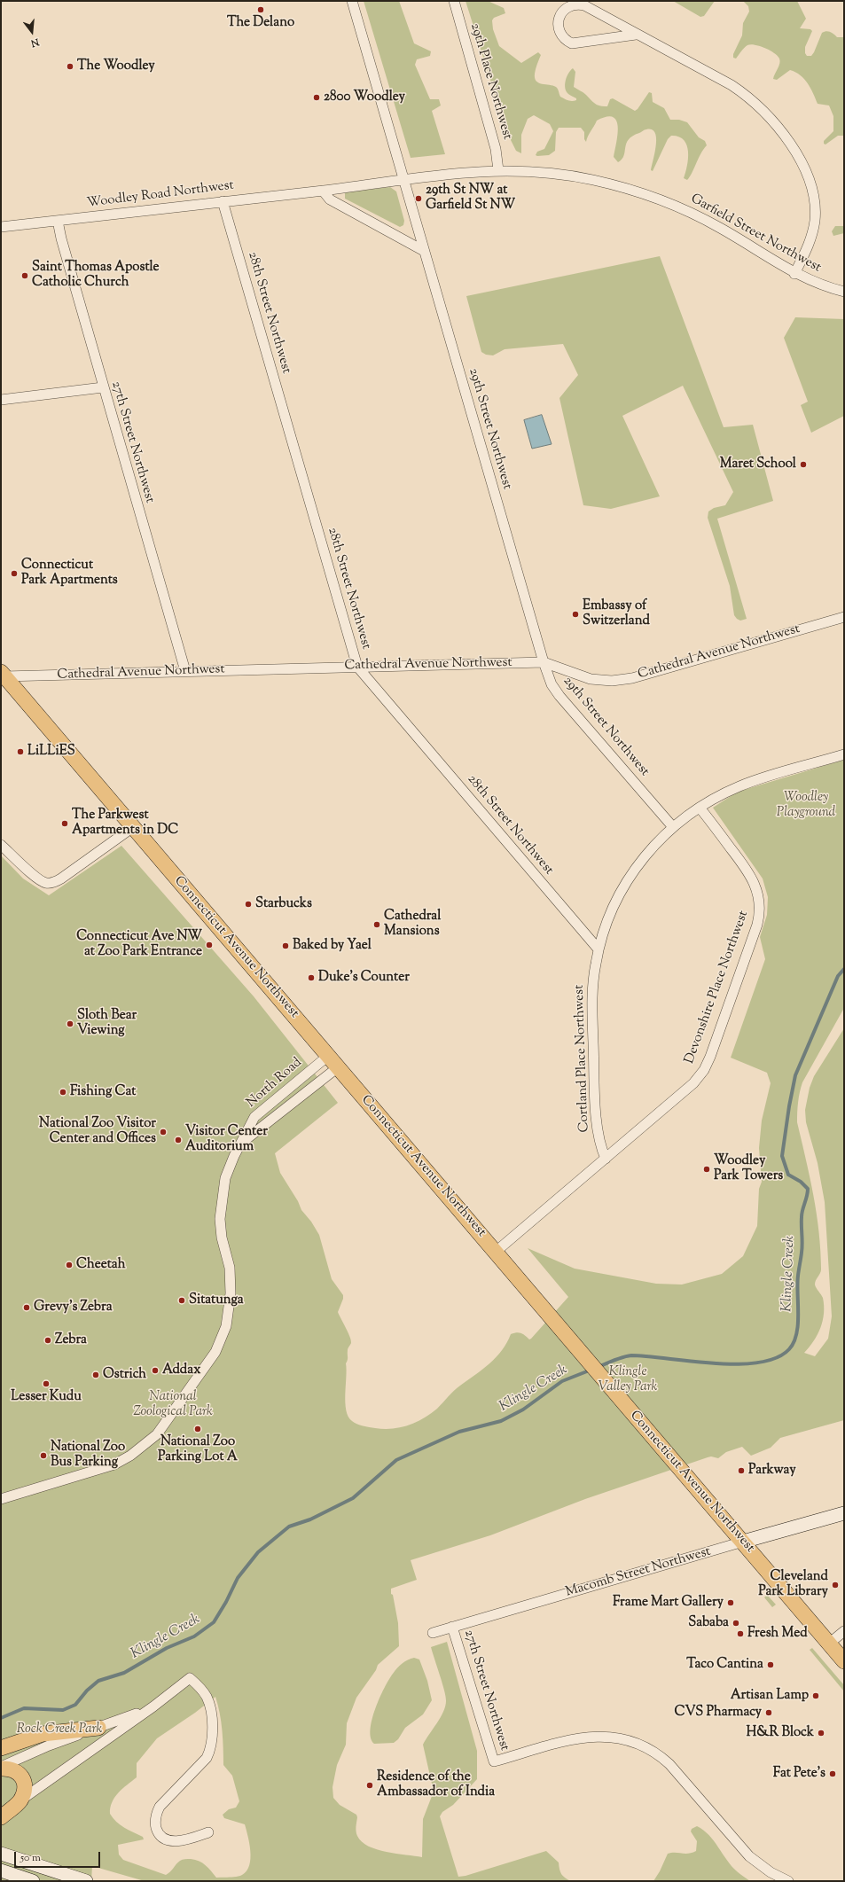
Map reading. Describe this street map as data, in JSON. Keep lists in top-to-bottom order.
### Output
{
  "streets": {
    "main road": ["Connecticut Avenue Northwest", "Macomb Street Northwest"],
    "street": [
      "29th Place Northwest",
      "Woodley Road Northwest",
      "Garfield Street Northwest",
      "28th Street Northwest",
      "29th Street Northwest",
      "27th Street Northwest",
      "Cathedral Avenue Northwest",
      "Devonshire Place Northwest",
      "Cortland Place Northwest",
      "North Road"
    ]
  },
  "crossings": [
    ["29th Place Northwest", "Garfield Street Northwest"],
    ["Woodley Road Northwest", "Garfield Street Northwest"],
    ["Woodley Road Northwest", "28th Street Northwest"],
    ["Woodley Road Northwest", "29th Street Northwest"],
    ["Woodley Road Northwest", "27th Street Northwest"],
    ["Garfield Street Northwest", "29th Street Northwest"],
    ["28th Street Northwest", "Cathedral Avenue Northwest"],
    ["28th Street Northwest", "Cortland Place Northwest"],
    ["29th Street Northwest", "Cathedral Avenue Northwest"],
    ["29th Street Northwest", "Cortland Place Northwest"],
    ["27th Street Northwest", "Cathedral Avenue Northwest"],
    ["27th Street Northwest", "Macomb Street Northwest"],
    ["Cathedral Avenue Northwest", "Connecticut Avenue Northwest"],
    ["Connecticut Avenue Northwest", "Devonshire Place Northwest"],
    ["Connecticut Avenue Northwest", "North Road"],
    ["Connecticut Avenue Northwest", "Macomb Street Northwest"],
    ["Devonshire Place Northwest", "Cortland Place Northwest"]
  ],
  "water": ["Klingle Creek"],
  "parks": [
    "Woodley Playground",
    "Klingle Valley Park",
    "National Zoological Park",
    "Rock Creek Park"
  ],
  "places": [
    "The Delano",
    "The Woodley",
    "2800 Woodley",
    "29th St NW at Garfield St NW",
    "Saint Thomas Apostle Catholic Church",
    "Maret School",
    "Connecticut Park Apartments",
    "Embassy of Switzerland",
    "LiLLiES",
    "The Parkwest Apartments in DC",
    "Starbucks",
    "Cathedral Mansions",
    "Connecticut Ave NW at Zoo Park Entrance",
    "Baked by Yael",
    "Duke's Counter",
    "Sloth Bear Viewing",
    "Fishing Cat",
    "National Zoo Visitor Center and Offices",
    "Visitor Center Auditorium",
    "Woodley Park Towers",
    "Cheetah",
    "Sitatunga",
    "Grevy's Zebra",
    "Zebra",
    "Addax",
    "Ostrich",
    "Lesser Kudu",
    "National Zoo Parking Lot A",
    "National Zoo Bus Parking",
    "Parkway",
    "Cleveland Park Library",
    "Frame Mart Gallery",
    "Sababa",
    "Fresh Med",
    "Taco Cantina",
    "Artisan Lamp",
    "CVS Pharmacy",
    "H&R Block",
    "Fat Pete's",
    "Residence of the Ambassador of India"
  ],
  "scale_bar": "50 m",
  "north": "bottom"
}
